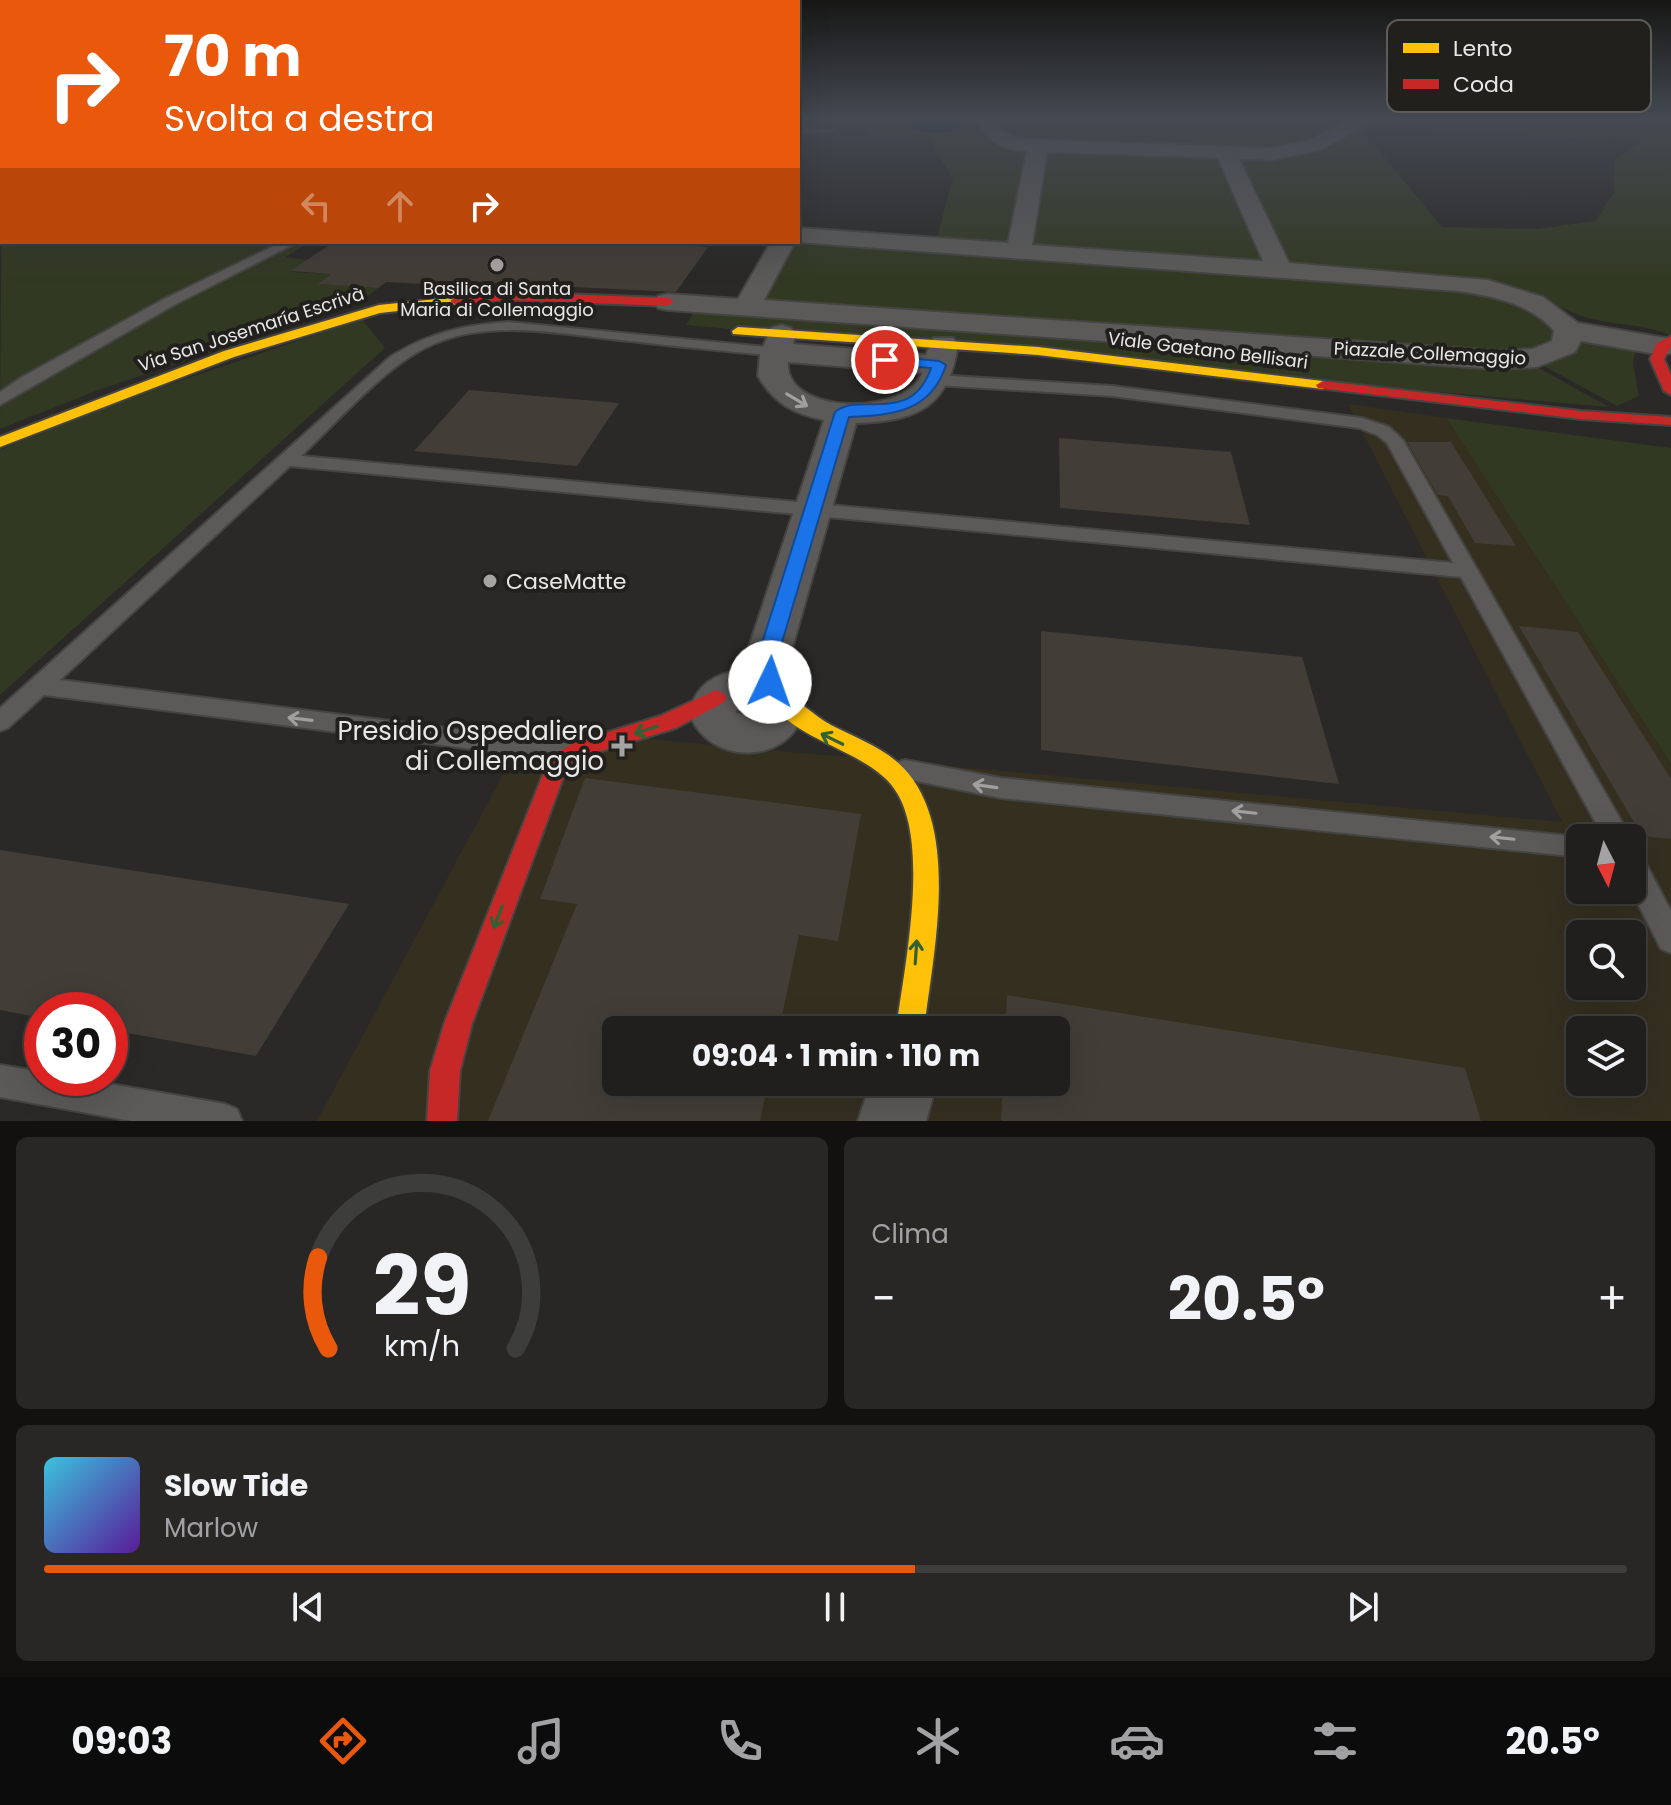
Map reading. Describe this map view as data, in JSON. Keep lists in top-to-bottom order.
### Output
{
  "streets": {
    "street": ["Via San Josemaría Escrivà", "Viale Gaetano Bellisari", "Piazzale Collemaggio"]
  },
  "crossings": [
    ["Via San Josemaría Escrivà", "Piazzale Collemaggio"]
  ],
  "places": {
    "other": ["Basilica di Santa Maria di Collemaggio", "CaseMatte"],
    "health": ["Presidio Ospedaliero di Collemaggio"]
  },
  "legend": ["Lento", "Coda"],
  "north": "bottom",
  "page": {
    "turn": ["70 m", "Svolta a destra"],
    "limit": "30",
    "trip": "09:04 · 1 min · 110 m",
    "tile": "Clima",
    "heat": ["−", "20.5°", "+"],
    "song": ["Slow Tide", "Marlow"],
    "tabs": ["09:03", "20.5°"],
    "gauge": ["29", "km/h"]
  }
}
